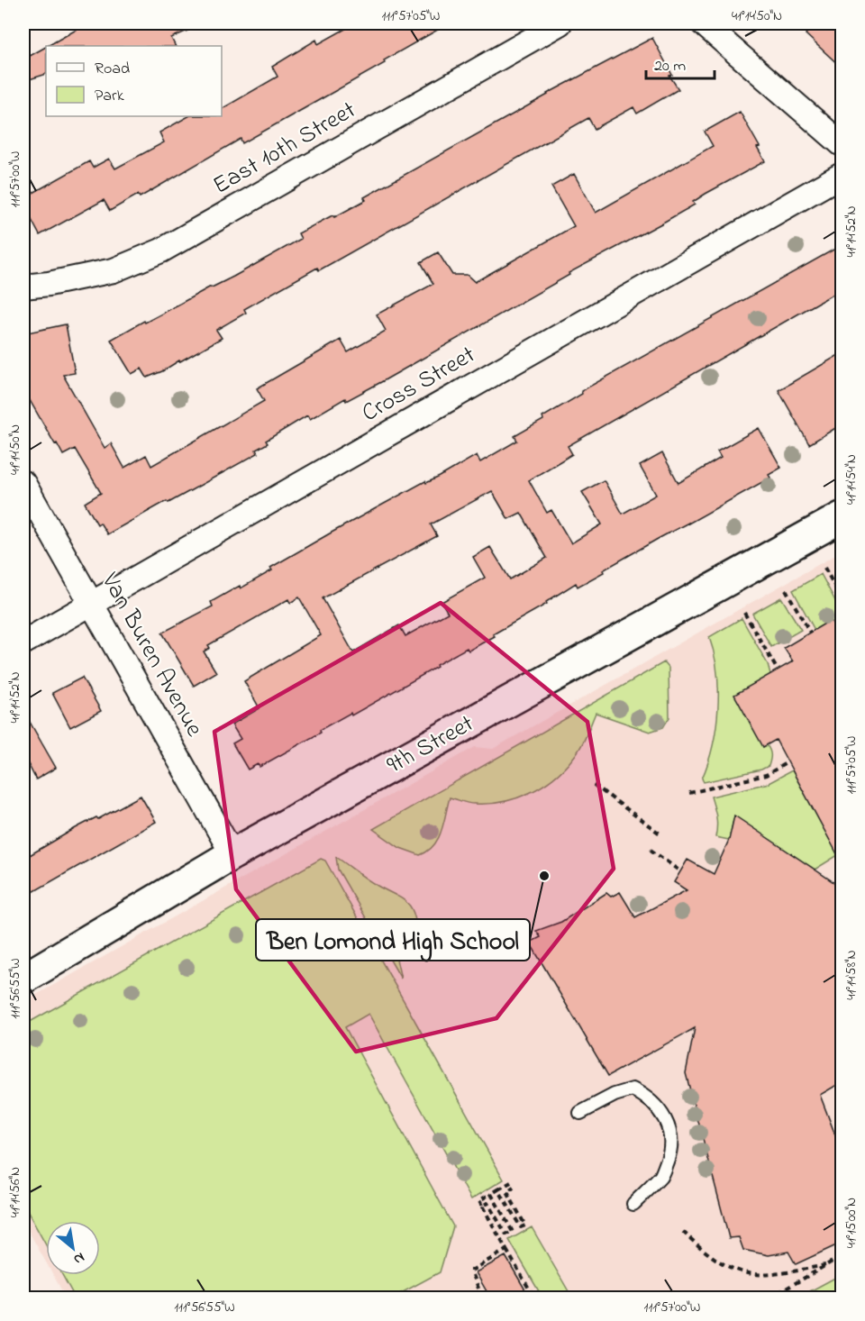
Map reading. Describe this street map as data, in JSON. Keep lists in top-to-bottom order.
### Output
{
  "streets": {
    "street": [
      "East 10th Street",
      "Cross Street",
      "Van Buren Avenue",
      "9th Street"
    ]
  },
  "crossings": [
    ["Cross Street", "Van Buren Avenue"],
    ["Van Buren Avenue", "9th Street"]
  ],
  "places": ["Ben Lomond High School"],
  "legend": ["Road", "Park"],
  "scale_bar": "20 m",
  "north": "bottom right",
  "coordinates": [
    "111°57'05\"W",
    "41°14'50\"N",
    "111°57'00\"W",
    "41°14'52\"N",
    "41°14'54\"N",
    "41°14'58\"N",
    "111°56'55\"W",
    "41°14'56\"N",
    "41°15'00\"N"
  ]
}
